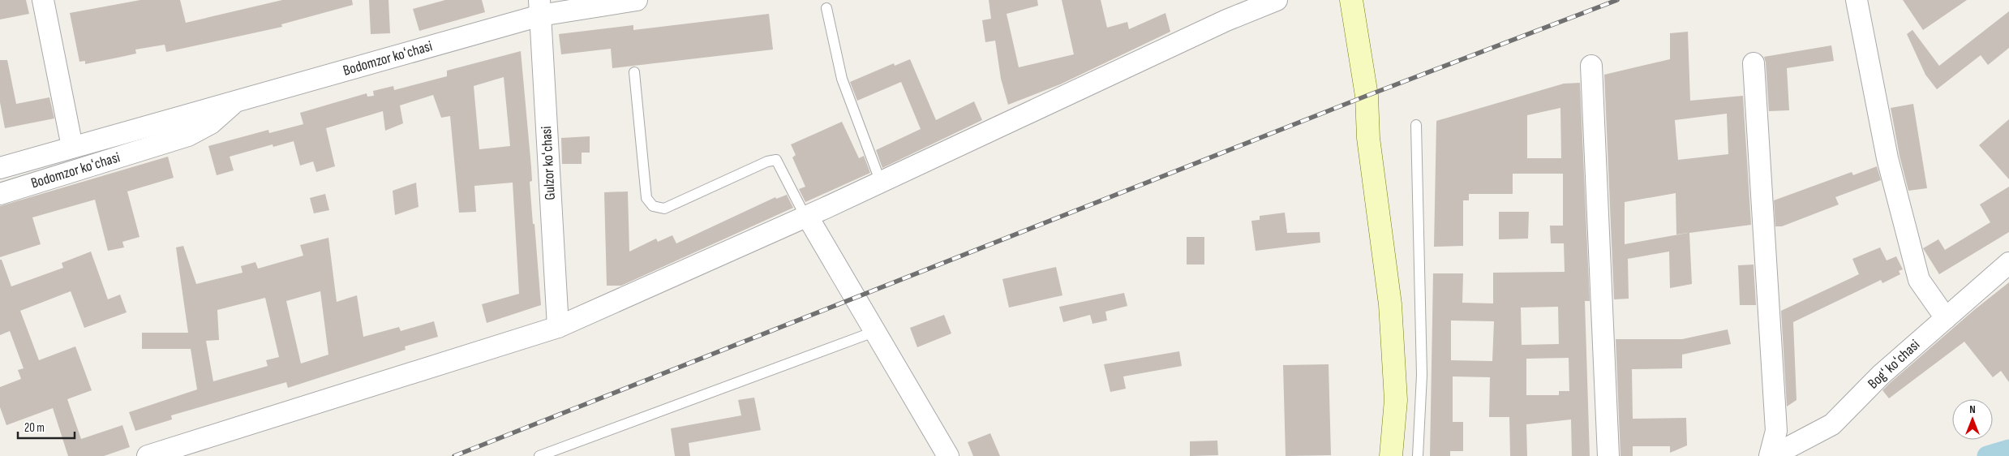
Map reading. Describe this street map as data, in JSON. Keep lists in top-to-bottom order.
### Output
{
  "streets": {
    "street": ["Bodomzor koʻchasi", "Gulzor koʻchasi", "Bogʻ koʻchasi"]
  },
  "crossings": [
    ["Bodomzor koʻchasi", "Gulzor koʻchasi"]
  ],
  "scale_bar": "20 m",
  "north": "top"
}
